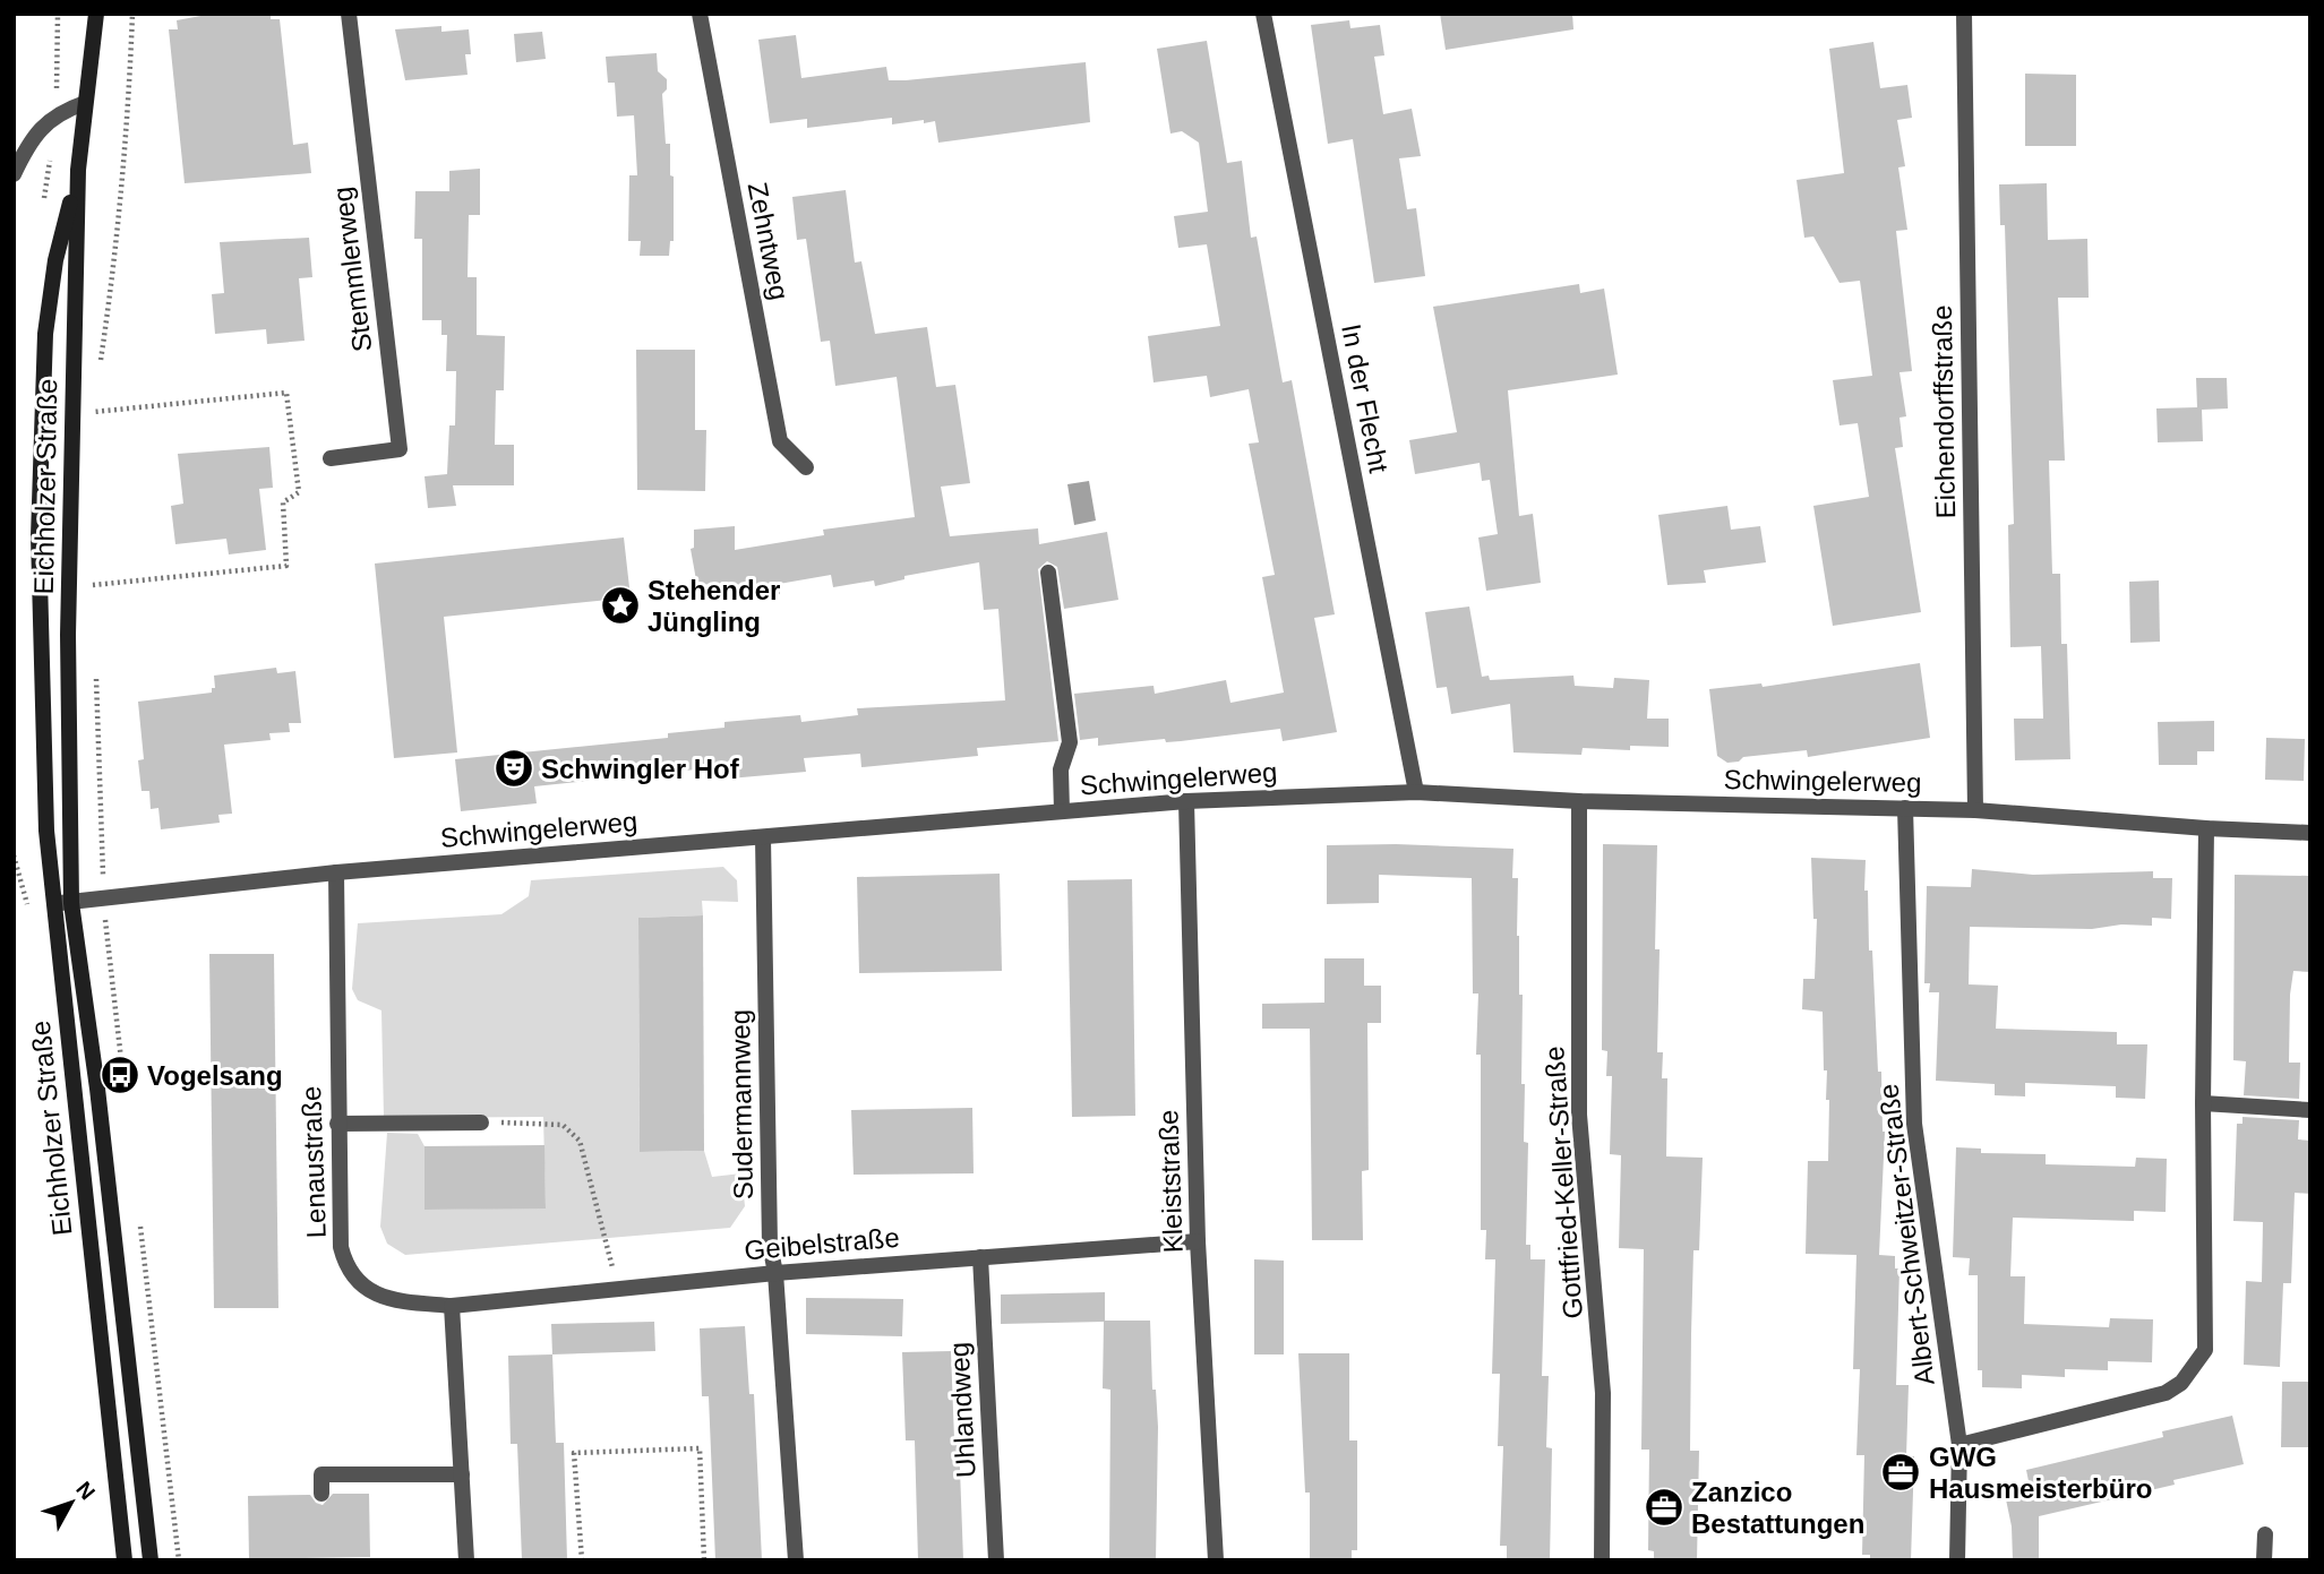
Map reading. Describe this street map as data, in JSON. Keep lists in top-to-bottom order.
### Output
{
  "streets": {
    "main road": ["Eichholzer Straße"],
    "street": [
      "Zehntweg",
      "Stemmlerweg",
      "In der Flecht",
      "Eichendorffstraße",
      "Schwingelerweg",
      "Sudermannweg",
      "Lenaustraße",
      "Kleiststraße",
      "Gottfried-Keller-Straße",
      "Albert-Schweitzer-Straße",
      "Geibelstraße",
      "Uhlandweg"
    ]
  },
  "crossings": [
    ["In der Flecht", "Schwingelerweg"],
    ["Eichendorffstraße", "Schwingelerweg"],
    ["Eichholzer Straße", "Schwingelerweg"],
    ["Schwingelerweg", "Sudermannweg"],
    ["Schwingelerweg", "Lenaustraße"],
    ["Schwingelerweg", "Kleiststraße"],
    ["Schwingelerweg", "Gottfried-Keller-Straße"],
    ["Schwingelerweg", "Albert-Schweitzer-Straße"],
    ["Sudermannweg", "Geibelstraße"],
    ["Lenaustraße", "Geibelstraße"],
    ["Kleiststraße", "Geibelstraße"],
    ["Geibelstraße", "Uhlandweg"]
  ],
  "places": {
    "place": ["Stehender Jüngling"],
    "theatre": ["Schwingler Hof"],
    "bus stop": ["Vogelsang"],
    "office": ["GWG Hausmeisterbüro", "Zanzico Bestattungen"]
  },
  "north": "top right"
}
